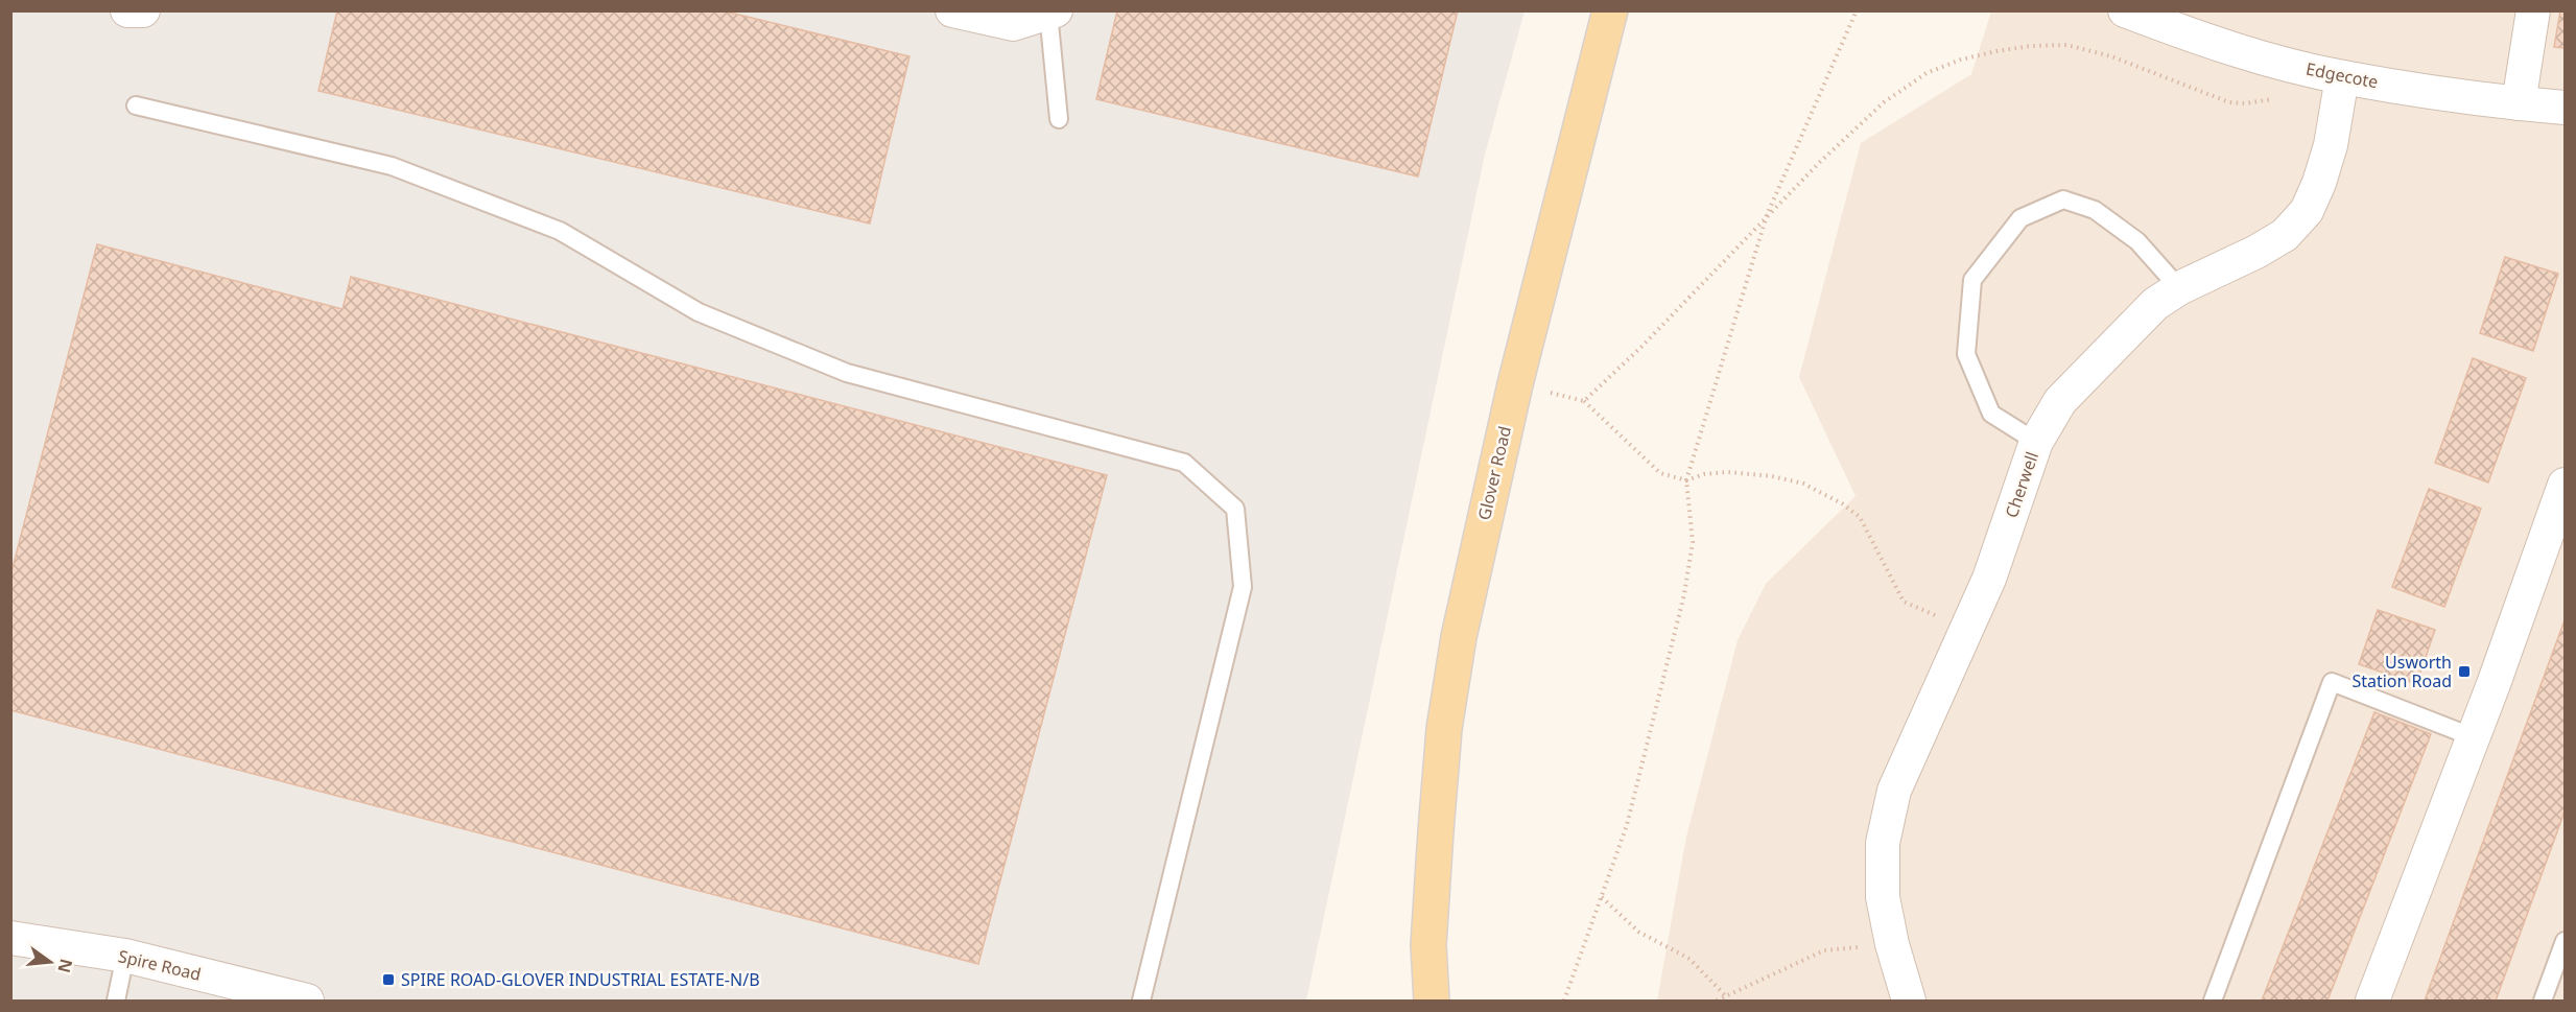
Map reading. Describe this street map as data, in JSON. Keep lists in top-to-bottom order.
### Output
{
  "streets": {
    "main road": ["Glover Road"],
    "street": ["Edgecote", "Cherwell", "Spire Road"]
  },
  "crossings": [
    ["Edgecote", "Cherwell"]
  ],
  "places": {
    "transit": ["Usworth Station Road", "SPIRE ROAD-GLOVER INDUSTRIAL ESTATE-N/B"]
  },
  "north": "right"
}
